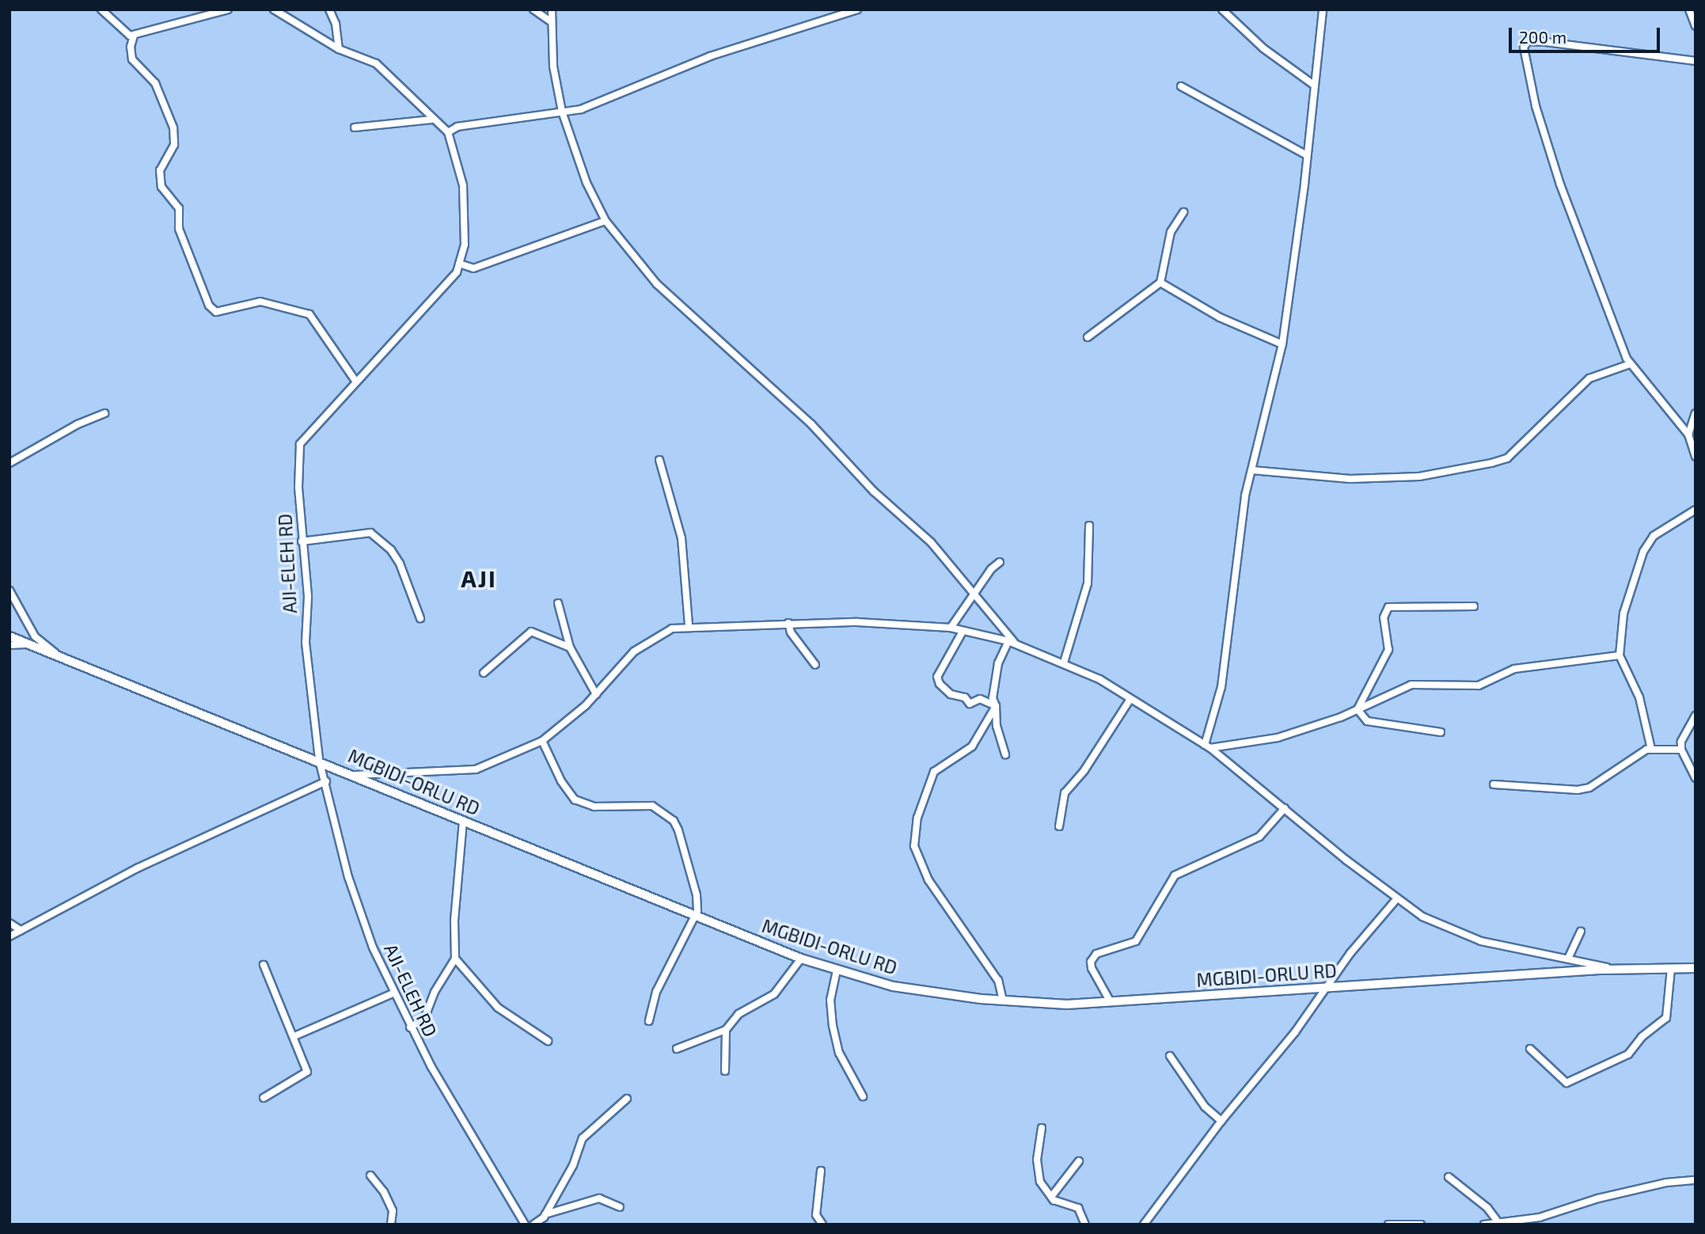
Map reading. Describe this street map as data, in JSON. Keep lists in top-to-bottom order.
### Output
{
  "streets": {
    "main road": ["MGBIDI-ORLU RD"],
    "street": ["AJI-ELEH RD"]
  },
  "crossings": [
    ["AJI-ELEH RD", "MGBIDI-ORLU RD"]
  ],
  "districts": ["AJI"],
  "scale_bar": "200 m"
}
